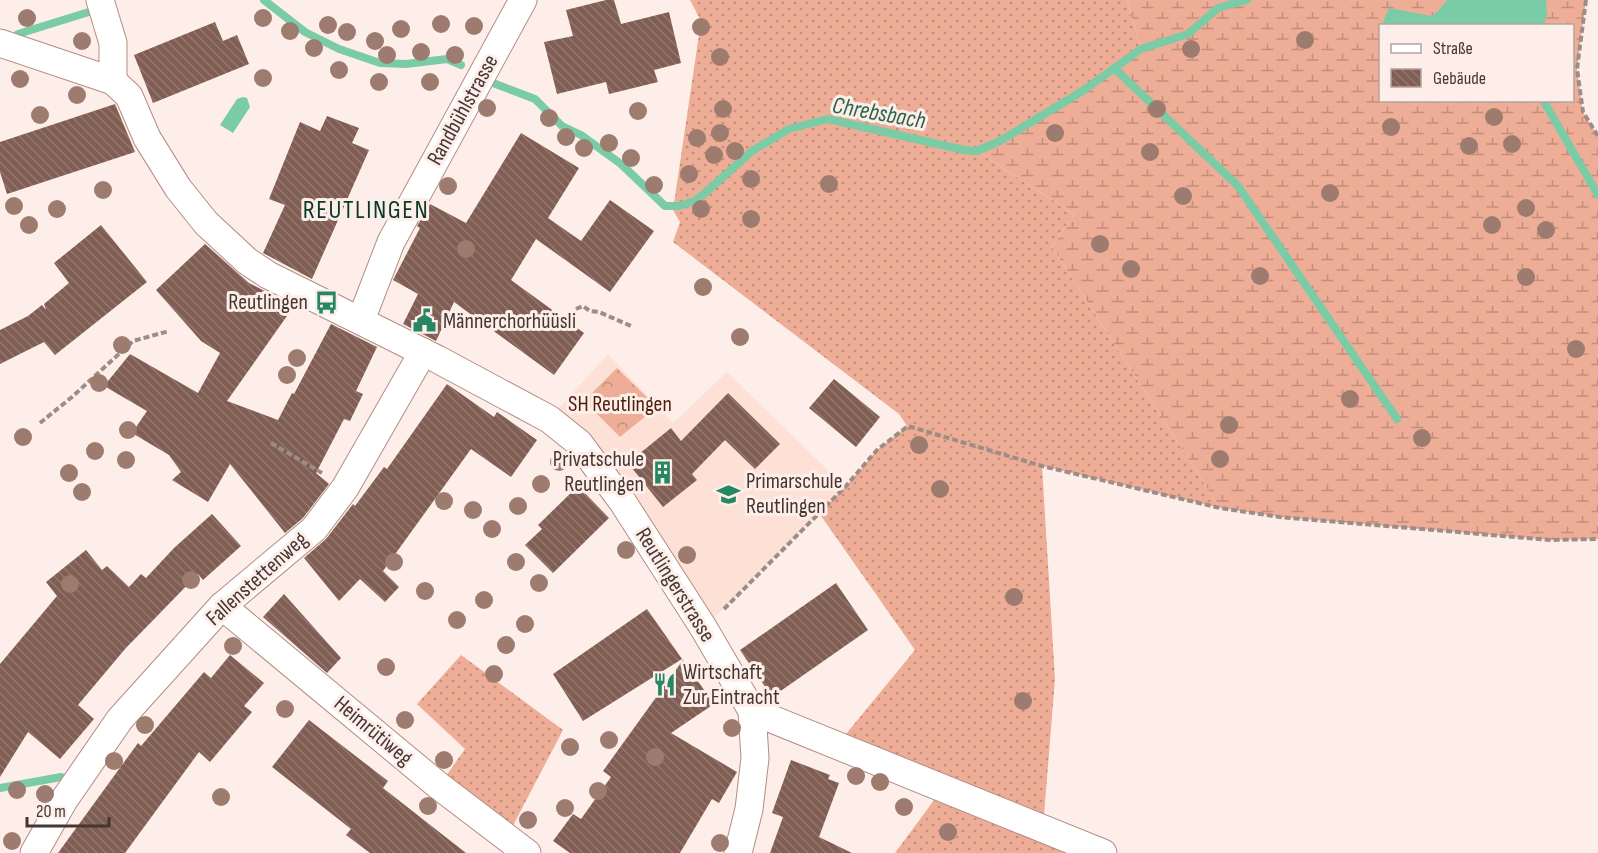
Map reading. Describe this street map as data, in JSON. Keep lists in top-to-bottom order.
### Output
{
  "streets": {
    "street": [
      "Randbühlstrasse",
      "Fallenstettenweg",
      "Reutlingerstrasse",
      "Heimrütiweg"
    ]
  },
  "crossings": [
    ["Randbühlstrasse", "Reutlingerstrasse"],
    ["Fallenstettenweg", "Reutlingerstrasse"],
    ["Fallenstettenweg", "Heimrütiweg"]
  ],
  "districts": ["REUTLINGEN"],
  "water": ["Chrebsbach"],
  "parks": ["SH Reutlingen"],
  "places": {
    "bus stop": ["Reutlingen"],
    "public building": ["Männerchorhüüsli"],
    "building": ["Privatschule Reutlingen"],
    "school or university": ["Primarschule Reutlingen"],
    "restaurant": ["Wirtschaft Zur Eintracht"]
  },
  "legend": ["Straße", "Gebäude"],
  "scale_bar": "20 m"
}
